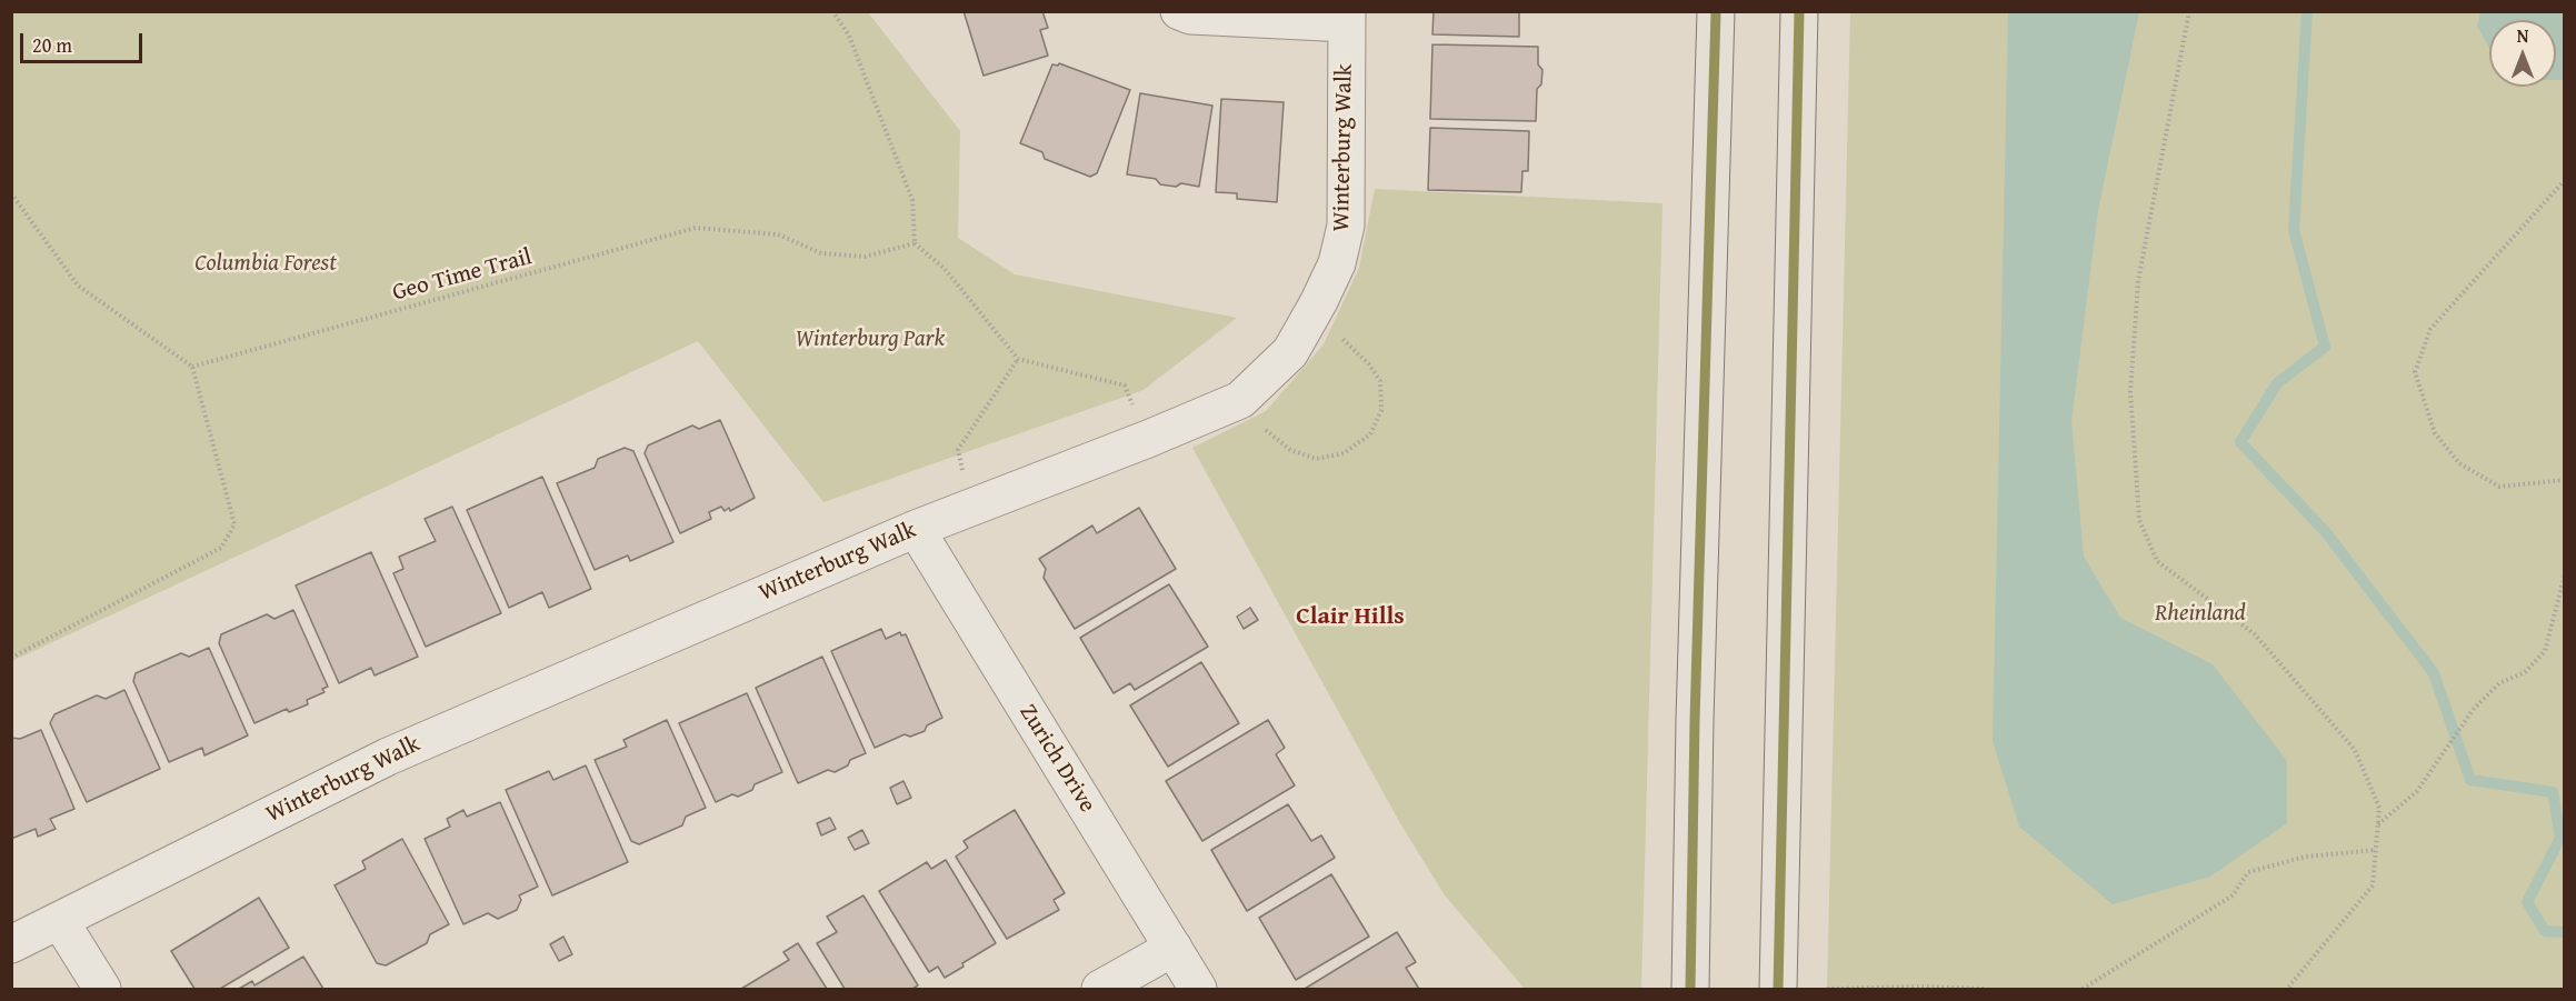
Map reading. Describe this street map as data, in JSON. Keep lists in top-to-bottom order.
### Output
{
  "streets": {
    "street": ["Winterburg Walk", "Zurich Drive"],
    "path": ["Geo Time Trail"]
  },
  "crossings": [
    ["Winterburg Walk", "Zurich Drive"]
  ],
  "districts": ["Clair Hills"],
  "parks": ["Columbia Forest", "Winterburg Park", "Rheinland"],
  "scale_bar": "20 m",
  "north": "top"
}
